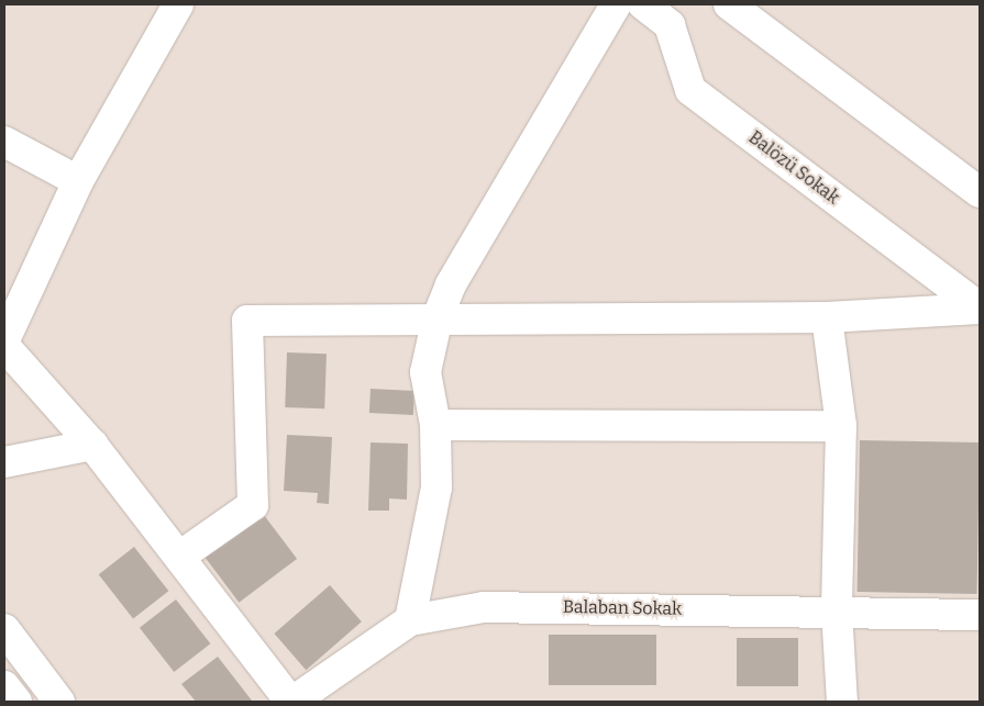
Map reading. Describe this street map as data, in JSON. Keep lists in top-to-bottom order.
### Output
{
  "streets": {
    "street": ["Balözü Sokak", "Balaban Sokak"]
  }
}
